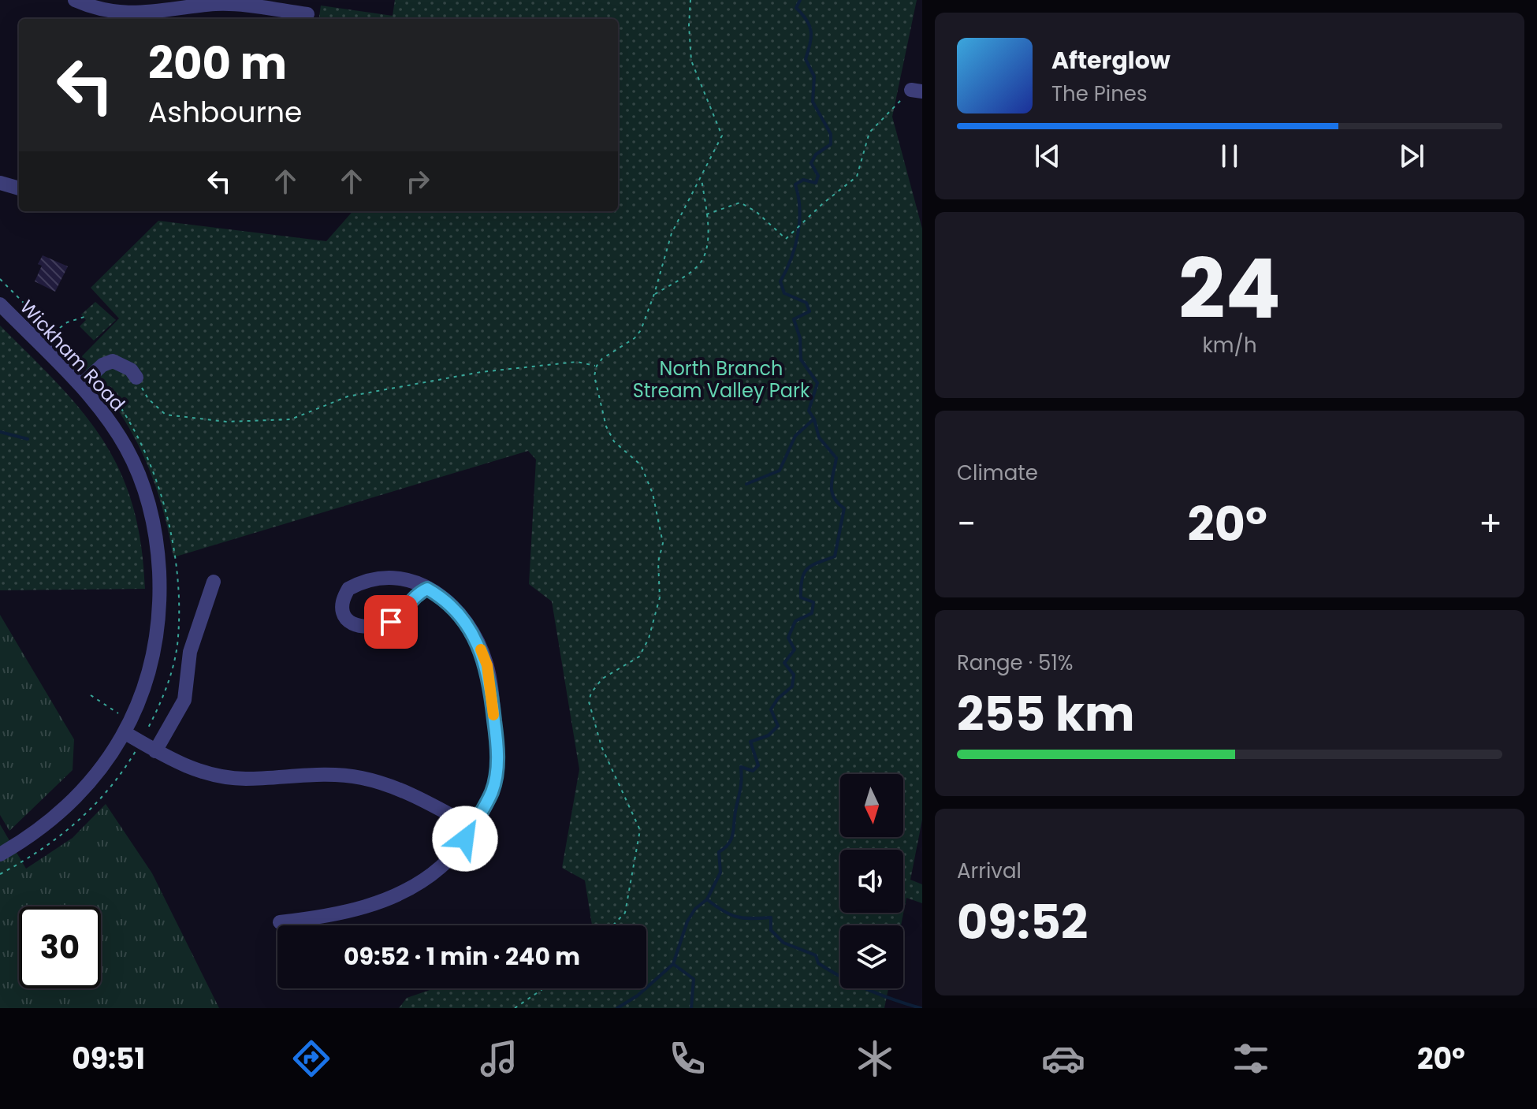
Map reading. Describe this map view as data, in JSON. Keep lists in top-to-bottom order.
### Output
{
  "streets": {
    "street": ["Wickham Road"]
  },
  "parks": ["North Branch Stream Valley Park"],
  "north": "bottom",
  "page": {
    "turn": ["200 m", "Ashbourne"],
    "song": ["Afterglow", "The Pines"],
    "tile": [
      ["24", "km/h"],
      "Climate",
      ["Range · 51%", "255 km"],
      ["Arrival", "09:52"]
    ],
    "heat": ["−", "20°", "+"],
    "limit": "30",
    "trip": "09:52 · 1 min · 240 m",
    "tabs": ["09:51", "20°"]
  }
}
